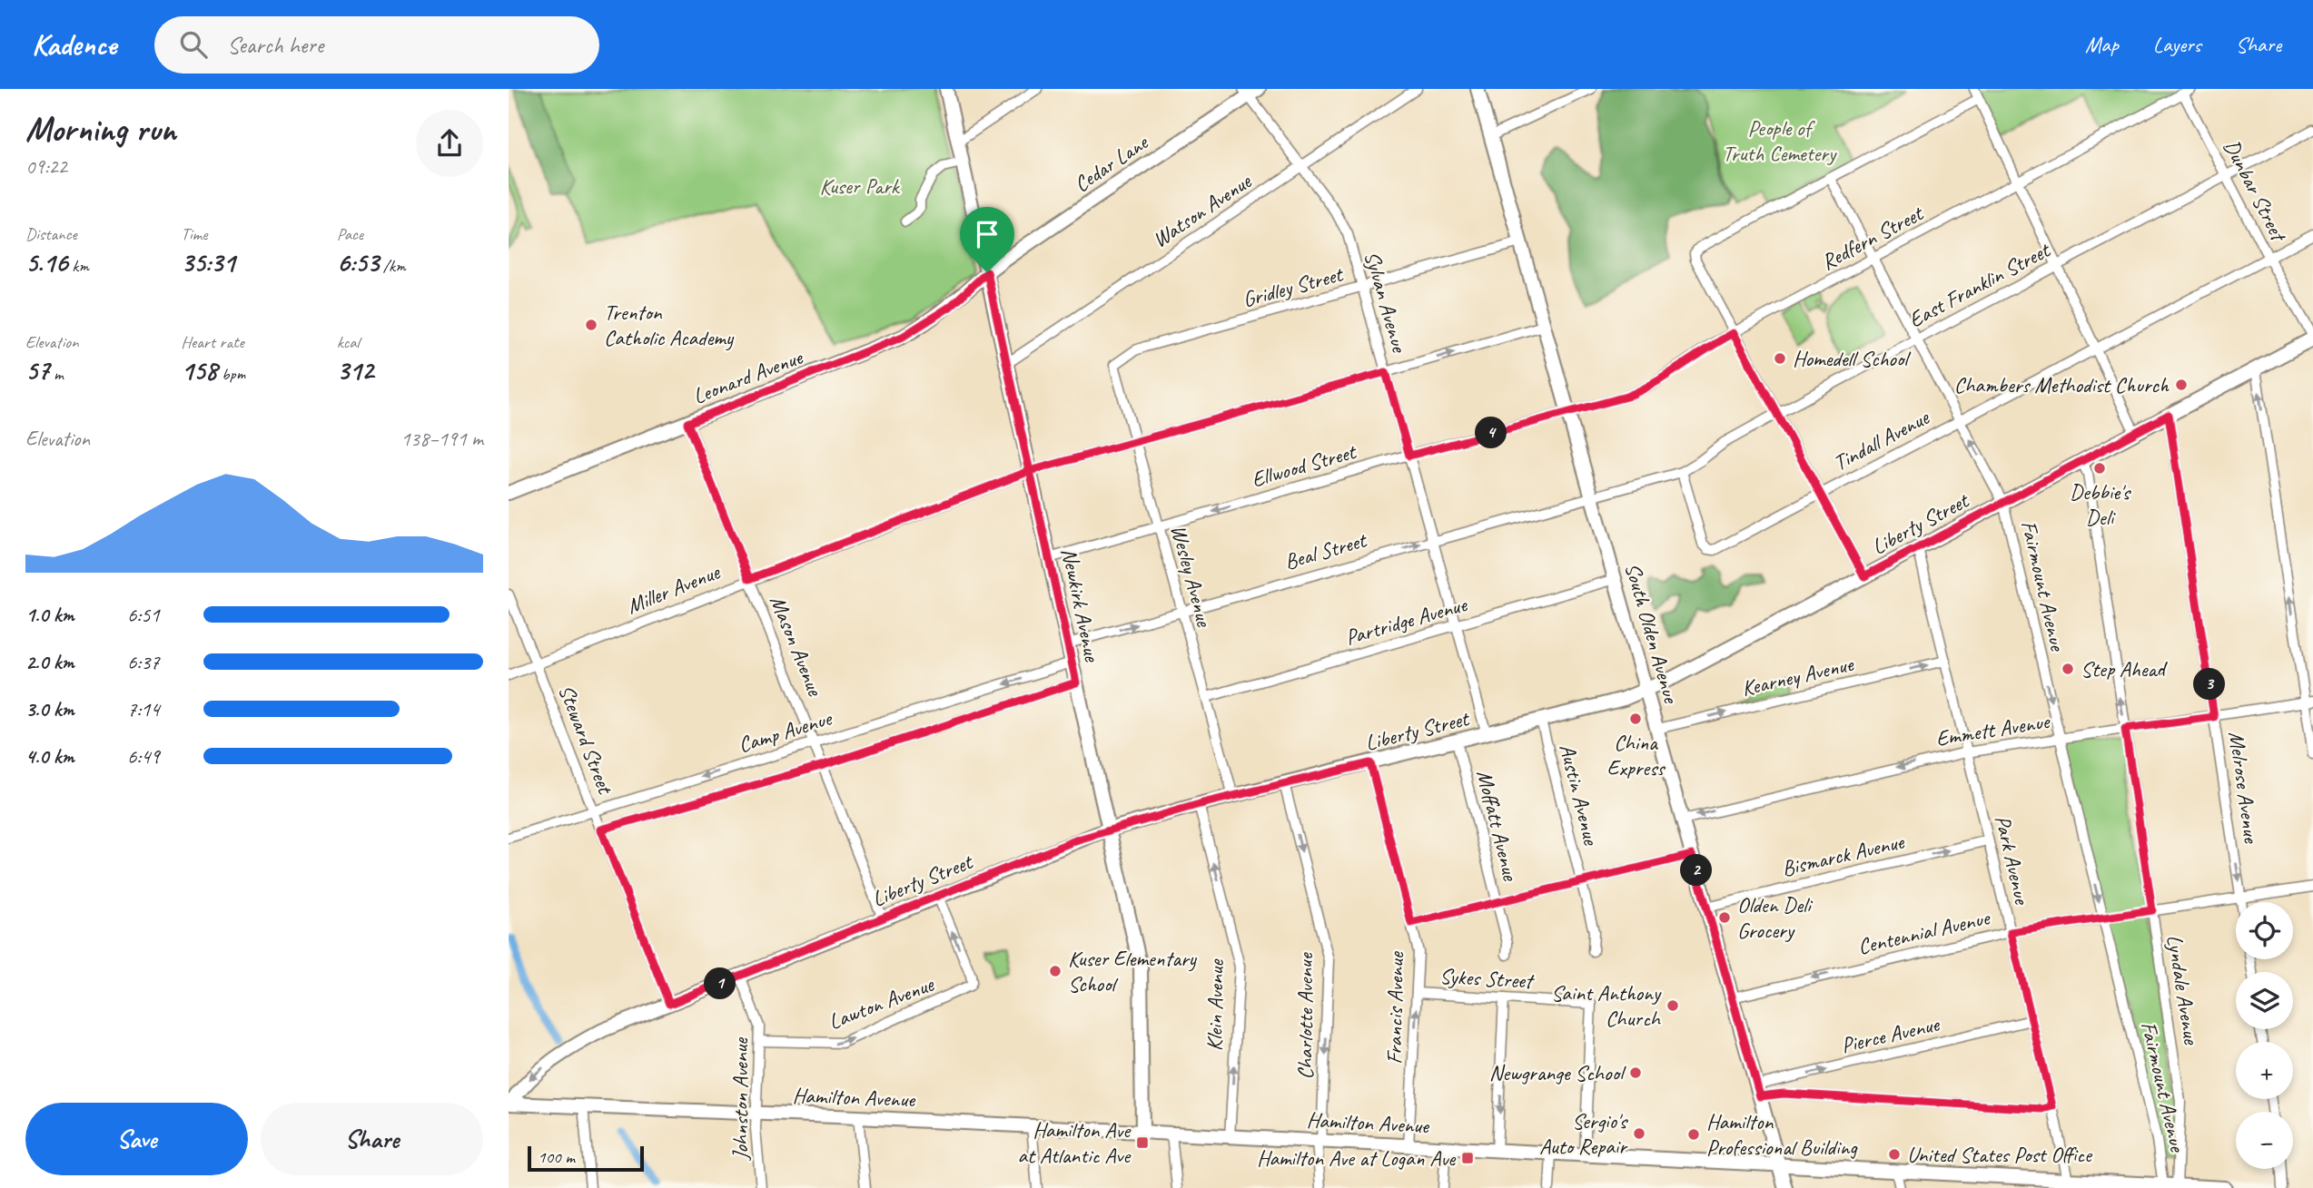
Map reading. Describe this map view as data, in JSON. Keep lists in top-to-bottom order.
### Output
{
  "streets": {
    "street": [
      "Cedar Lane",
      "Dunbar Street",
      "Watson Avenue",
      "Redfern Street",
      "East Franklin Street",
      "Gridley Street",
      "Sylvan Avenue",
      "Leonard Avenue",
      "Tindall Avenue",
      "Ellwood Street",
      "Liberty Street",
      "Beal Street",
      "Wesley Avenue",
      "Fairmount Avenue",
      "Miller Avenue",
      "Newkirk Avenue",
      "Partridge Avenue",
      "South Olden Avenue",
      "Mason Avenue",
      "Kearney Avenue",
      "Emmett Avenue",
      "Camp Avenue",
      "Steward Street",
      "Melrose Avenue",
      "Austin Avenue",
      "Moffatt Avenue",
      "Bismarck Avenue",
      "Park Avenue",
      "Centennial Avenue",
      "Sykes Street",
      "Lyndale Avenue",
      "Lawton Avenue",
      "Klein Avenue",
      "Francis Avenue",
      "Charlotte Avenue",
      "Pierce Avenue",
      "Hamilton Avenue",
      "Johnston Avenue"
    ]
  },
  "crossings": [
    ["Cedar Lane", "Sylvan Avenue"],
    ["Cedar Lane", "Leonard Avenue"],
    ["Cedar Lane", "Newkirk Avenue"],
    ["Dunbar Street", "Redfern Street"],
    ["Dunbar Street", "East Franklin Street"],
    ["Dunbar Street", "Tindall Avenue"],
    ["Dunbar Street", "Liberty Street"],
    ["Watson Avenue", "Sylvan Avenue"],
    ["Watson Avenue", "Newkirk Avenue"],
    ["Redfern Street", "Ellwood Street"],
    ["Redfern Street", "Fairmount Avenue"],
    ["Redfern Street", "South Olden Avenue"],
    ["East Franklin Street", "Tindall Avenue"],
    ["East Franklin Street", "Beal Street"],
    ["East Franklin Street", "Fairmount Avenue"],
    ["East Franklin Street", "South Olden Avenue"],
    ["Gridley Street", "Sylvan Avenue"],
    ["Gridley Street", "Wesley Avenue"],
    ["Gridley Street", "South Olden Avenue"],
    ["Sylvan Avenue", "Ellwood Street"],
    ["Sylvan Avenue", "Liberty Street"],
    ["Sylvan Avenue", "Beal Street"],
    ["Sylvan Avenue", "Miller Avenue"],
    ["Sylvan Avenue", "Partridge Avenue"],
    ["Leonard Avenue", "Newkirk Avenue"],
    ["Leonard Avenue", "Mason Avenue"],
    ["Tindall Avenue", "Fairmount Avenue"],
    ["Ellwood Street", "Wesley Avenue"],
    ["Ellwood Street", "Newkirk Avenue"],
    ["Ellwood Street", "South Olden Avenue"],
    ["Liberty Street", "Wesley Avenue"],
    ["Liberty Street", "Fairmount Avenue"],
    ["Liberty Street", "Newkirk Avenue"],
    ["Liberty Street", "South Olden Avenue"],
    ["Liberty Street", "Mason Avenue"],
    ["Liberty Street", "Steward Street"],
    ["Liberty Street", "Melrose Avenue"],
    ["Liberty Street", "Austin Avenue"],
    ["Liberty Street", "Moffatt Avenue"],
    ["Liberty Street", "Park Avenue"],
    ["Liberty Street", "Lyndale Avenue"],
    ["Liberty Street", "Lawton Avenue"],
    ["Liberty Street", "Klein Avenue"],
    ["Liberty Street", "Francis Avenue"],
    ["Liberty Street", "Charlotte Avenue"],
    ["Liberty Street", "Hamilton Avenue"],
    ["Liberty Street", "Johnston Avenue"],
    ["Beal Street", "Wesley Avenue"],
    ["Beal Street", "Newkirk Avenue"],
    ["Beal Street", "South Olden Avenue"],
    ["Wesley Avenue", "Miller Avenue"],
    ["Wesley Avenue", "Partridge Avenue"],
    ["Fairmount Avenue", "Emmett Avenue"],
    ["Fairmount Avenue", "Centennial Avenue"],
    ["Fairmount Avenue", "Lyndale Avenue"],
    ["Fairmount Avenue", "Hamilton Avenue"],
    ["Miller Avenue", "Newkirk Avenue"],
    ["Miller Avenue", "South Olden Avenue"],
    ["Miller Avenue", "Mason Avenue"],
    ["Miller Avenue", "Steward Street"],
    ["Newkirk Avenue", "Camp Avenue"],
    ["Newkirk Avenue", "Hamilton Avenue"],
    ["Partridge Avenue", "South Olden Avenue"],
    ["South Olden Avenue", "Kearney Avenue"],
    ["South Olden Avenue", "Emmett Avenue"],
    ["South Olden Avenue", "Bismarck Avenue"],
    ["South Olden Avenue", "Centennial Avenue"],
    ["South Olden Avenue", "Pierce Avenue"],
    ["South Olden Avenue", "Hamilton Avenue"],
    ["Mason Avenue", "Camp Avenue"],
    ["Kearney Avenue", "Park Avenue"],
    ["Emmett Avenue", "Melrose Avenue"],
    ["Emmett Avenue", "Park Avenue"],
    ["Emmett Avenue", "Lyndale Avenue"],
    ["Camp Avenue", "Steward Street"],
    ["Melrose Avenue", "Centennial Avenue"],
    ["Bismarck Avenue", "Park Avenue"],
    ["Park Avenue", "Centennial Avenue"],
    ["Park Avenue", "Pierce Avenue"],
    ["Park Avenue", "Hamilton Avenue"],
    ["Centennial Avenue", "Lyndale Avenue"],
    ["Sykes Street", "Francis Avenue"],
    ["Sykes Street", "Hamilton Avenue"],
    ["Lyndale Avenue", "Hamilton Avenue"],
    ["Lawton Avenue", "Johnston Avenue"],
    ["Klein Avenue", "Hamilton Avenue"],
    ["Francis Avenue", "Hamilton Avenue"],
    ["Charlotte Avenue", "Hamilton Avenue"],
    ["Hamilton Avenue", "Johnston Avenue"]
  ],
  "one_way": [
    "Ellwood Street",
    "Beal Street",
    "Kearney Avenue",
    "Emmett Avenue",
    "Melrose Avenue",
    "Bismarck Avenue",
    "Centennial Avenue",
    "Lyndale Avenue",
    "Klein Avenue",
    "Francis Avenue",
    "Charlotte Avenue"
  ],
  "parks": ["People of Truth Cemetery", "Kuser Park"],
  "places": {
    "other": [
      "Trenton Catholic Academy",
      "Homedell School",
      "Chambers Methodist Church",
      "Debbie's Deli",
      "Step Ahead",
      "China Express",
      "Olden Deli Grocery",
      "Kuser Elementary School",
      "Saint Anthony Church",
      "Newgrange School",
      "Sergio's Auto Repair",
      "Hamilton Professional Building",
      "United States Post Office"
    ],
    "transit": ["Hamilton Ave at Atlantic Ave", "Hamilton Ave at Logan Ave"]
  },
  "scale_bar": "100 m",
  "page": {
    "header": "Kadence",
    "search": "Search here",
    "nav": ["Map", "Layers", "Share"],
    "heading": ["Morning run", "09:22"],
    "stats": [
      ["Distance", "5.16 km"],
      ["Time", "35:31"],
      ["Pace", "6:53 /km"],
      ["Elevation", "57 m"],
      ["Heart rate", "158 bpm"],
      ["kcal", "312"]
    ],
    "chart": ["Elevation", "138–191 m"],
    "pins": [
      "4",
      "3",
      "2",
      "1"
    ],
    "list": [
      {
        "name": "1.0 km",
        "note": "6:51"
      },
      {
        "name": "2.0 km",
        "note": "6:37"
      },
      {
        "name": "3.0 km",
        "note": "7:14"
      },
      {
        "name": "4.0 km",
        "note": "6:49"
      }
    ],
    "map_buttons": ["+", "−"],
    "buttons": ["Save", "Share"],
    "scale": "100 m"
  }
}
